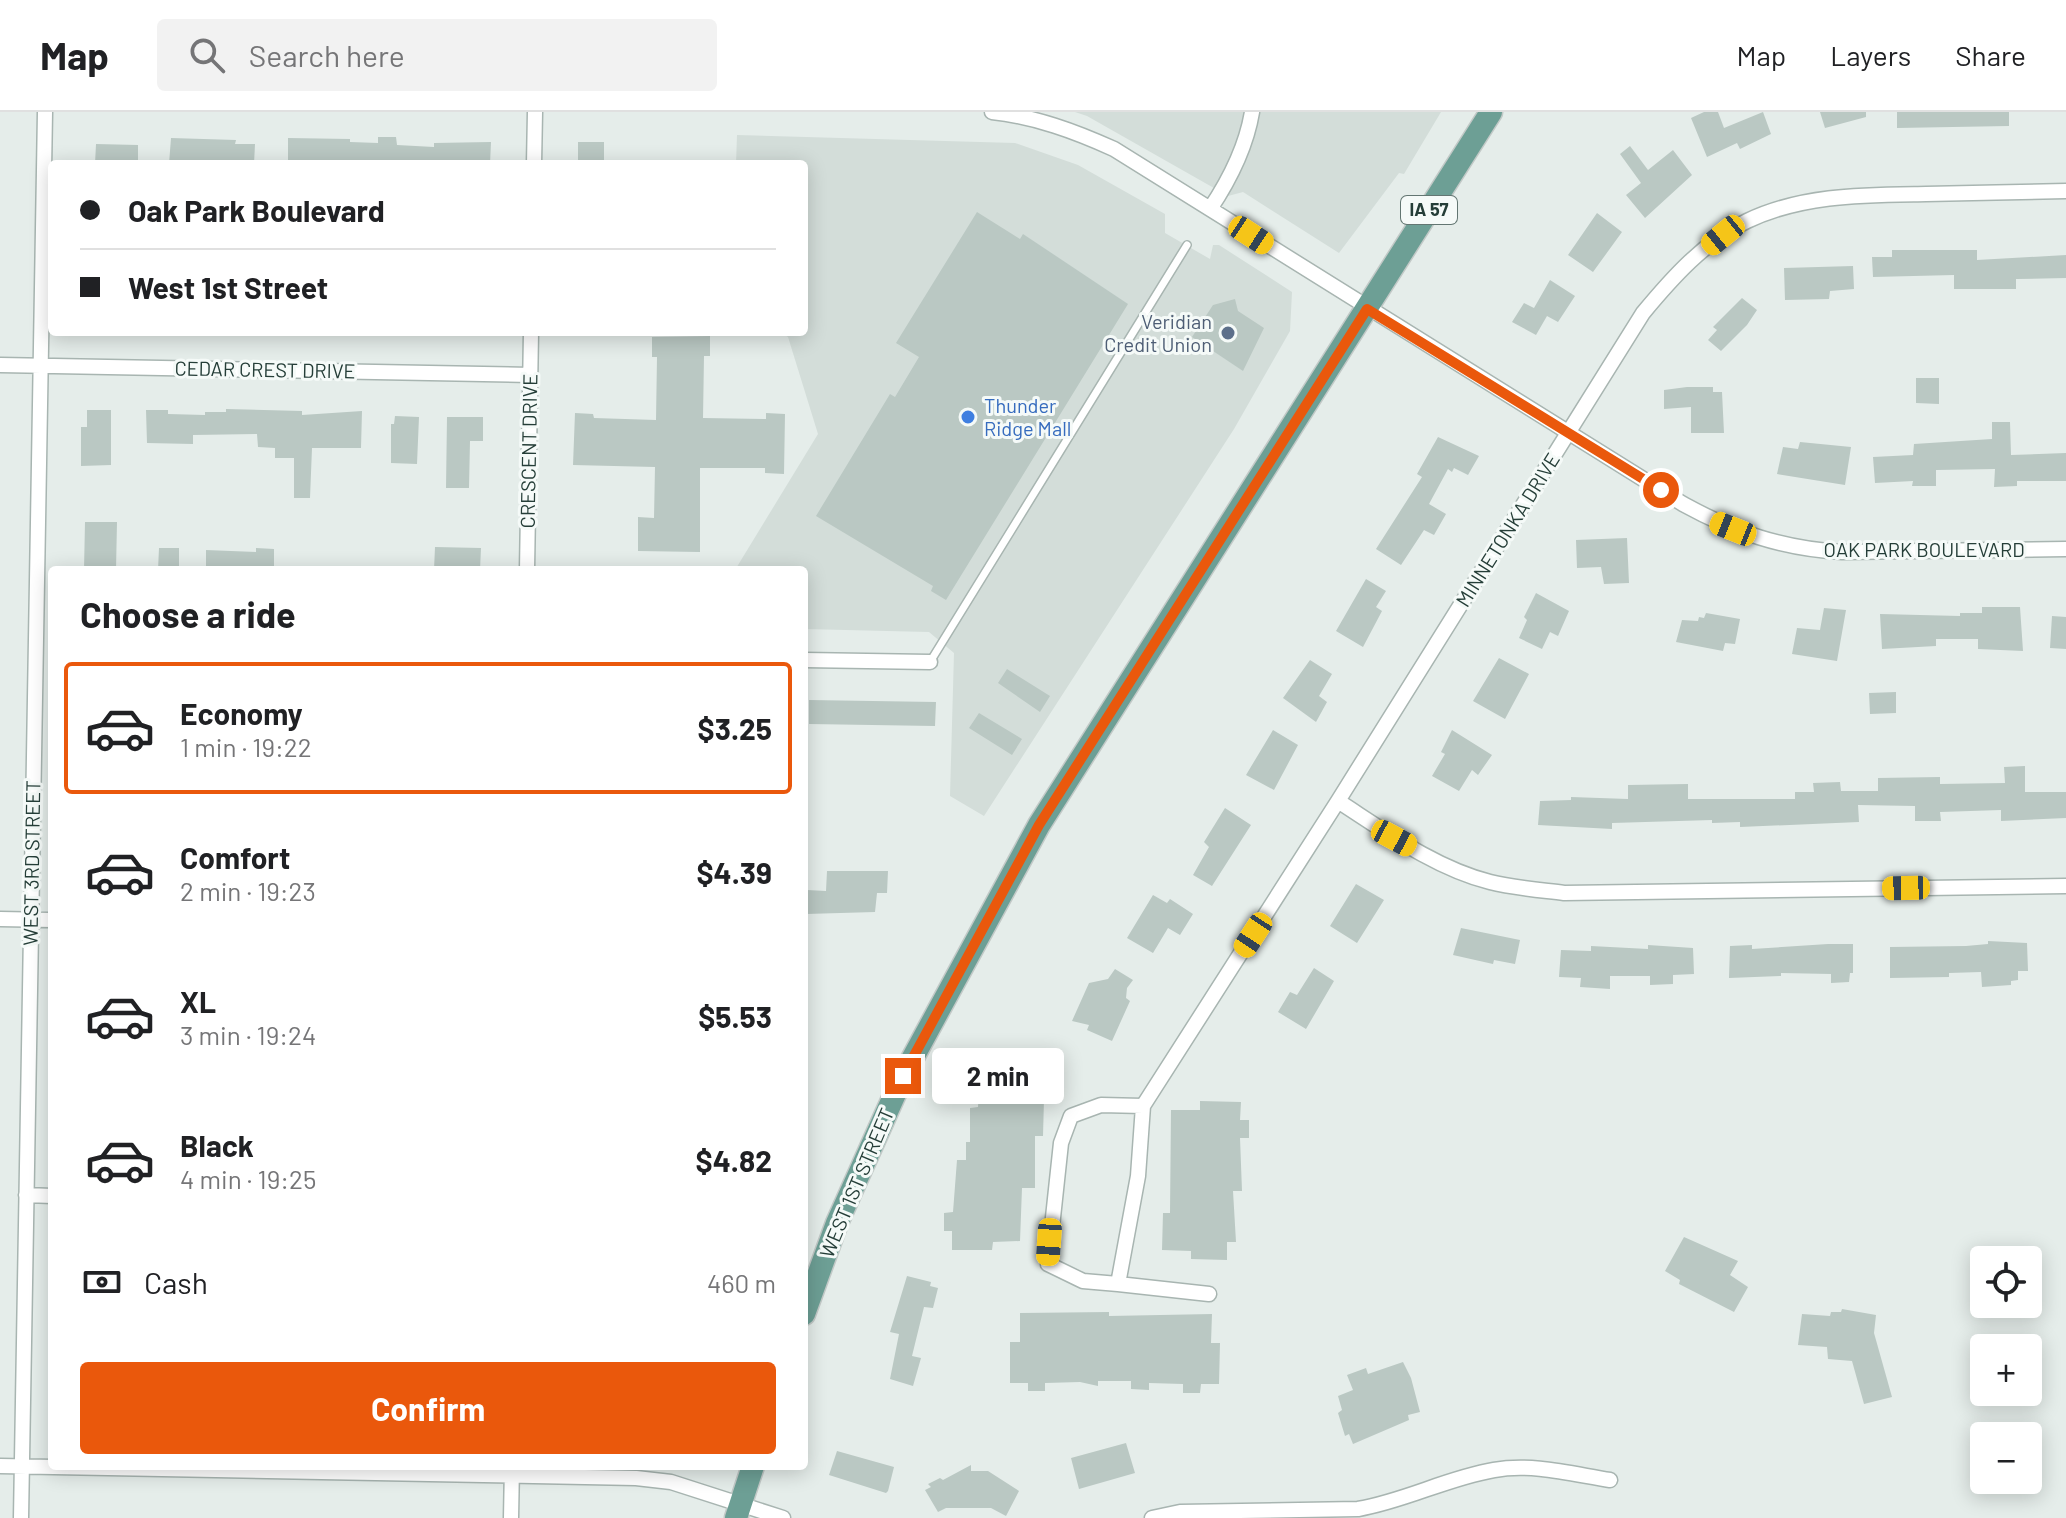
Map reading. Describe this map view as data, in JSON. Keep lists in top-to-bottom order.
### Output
{
  "streets": {
    "main road": ["IA 57", "WEST 1ST STREET"],
    "street": [
      "CEDAR CREST DRIVE",
      "CRESCENT DRIVE",
      "MINNETONKA DRIVE",
      "OAK PARK BOULEVARD",
      "WEST 3RD STREET"
    ]
  },
  "crossings": [
    ["CEDAR CREST DRIVE", "CRESCENT DRIVE"],
    ["CEDAR CREST DRIVE", "WEST 3RD STREET"],
    ["MINNETONKA DRIVE", "OAK PARK BOULEVARD"],
    ["OAK PARK BOULEVARD", "WEST 1ST STREET"]
  ],
  "places": ["Veridian Credit Union", "Thunder Ridge Mall"],
  "page": {
    "header": "Map",
    "search": "Search here",
    "nav": ["Map", "Layers", "Share"],
    "banner": ["Oak Park Boulevard", "West 1st Street"],
    "heading": "Choose a ride",
    "list": [
      {
        "name": "Economy",
        "note": "1 min · 19:22",
        "value": "$3.25"
      },
      {
        "name": "Comfort",
        "note": "2 min · 19:23",
        "value": "$4.39"
      },
      {
        "name": "XL",
        "note": "3 min · 19:24",
        "value": "$5.53"
      },
      {
        "name": "Black",
        "note": "4 min · 19:25",
        "value": "$4.82"
      }
    ],
    "bubble": "2 min",
    "pay": ["Cash", "460 m"],
    "map_buttons": ["+", "−"],
    "buttons": "Confirm"
  }
}
